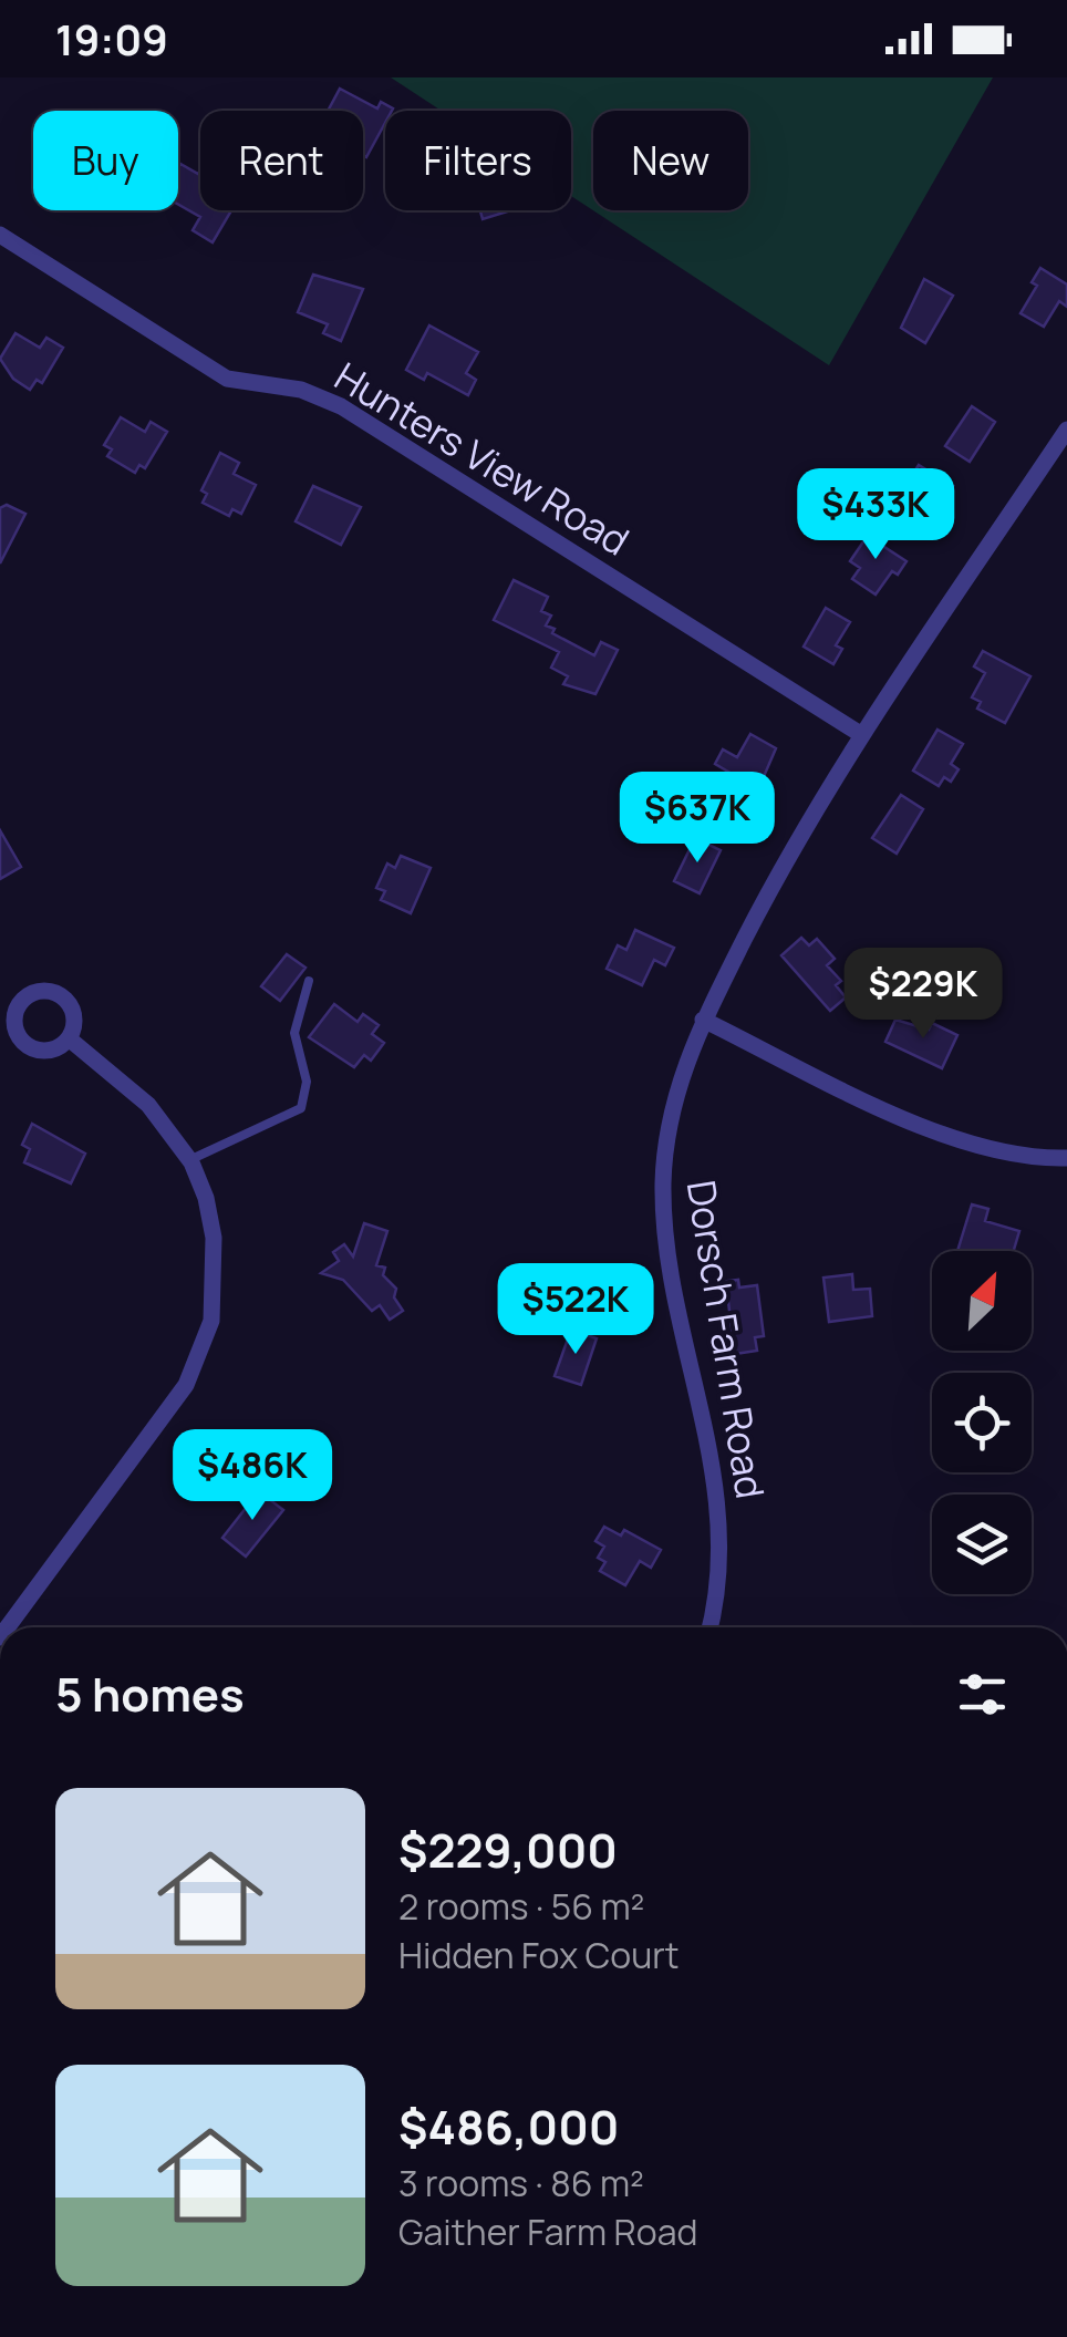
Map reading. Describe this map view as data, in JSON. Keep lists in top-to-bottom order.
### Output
{
  "streets": {
    "street": ["Hunters View Road", "Dorsch Farm Road"]
  },
  "crossings": [
    ["Hunters View Road", "Dorsch Farm Road"]
  ],
  "north": "top right",
  "page": {
    "status": "19:09",
    "chip": [
      "Buy",
      "Rent",
      "Filters",
      "New"
    ],
    "price": [
      "$433K",
      "$637K",
      "$229K",
      "$522K",
      "$486K"
    ],
    "heading": "5 homes",
    "list": [
      {
        "name": "$229,000",
        "note": "2 rooms · 56 m² · Hidden Fox Court"
      },
      {
        "name": "$486,000",
        "note": "3 rooms · 86 m² · Gaither Farm Road"
      }
    ]
  }
}
